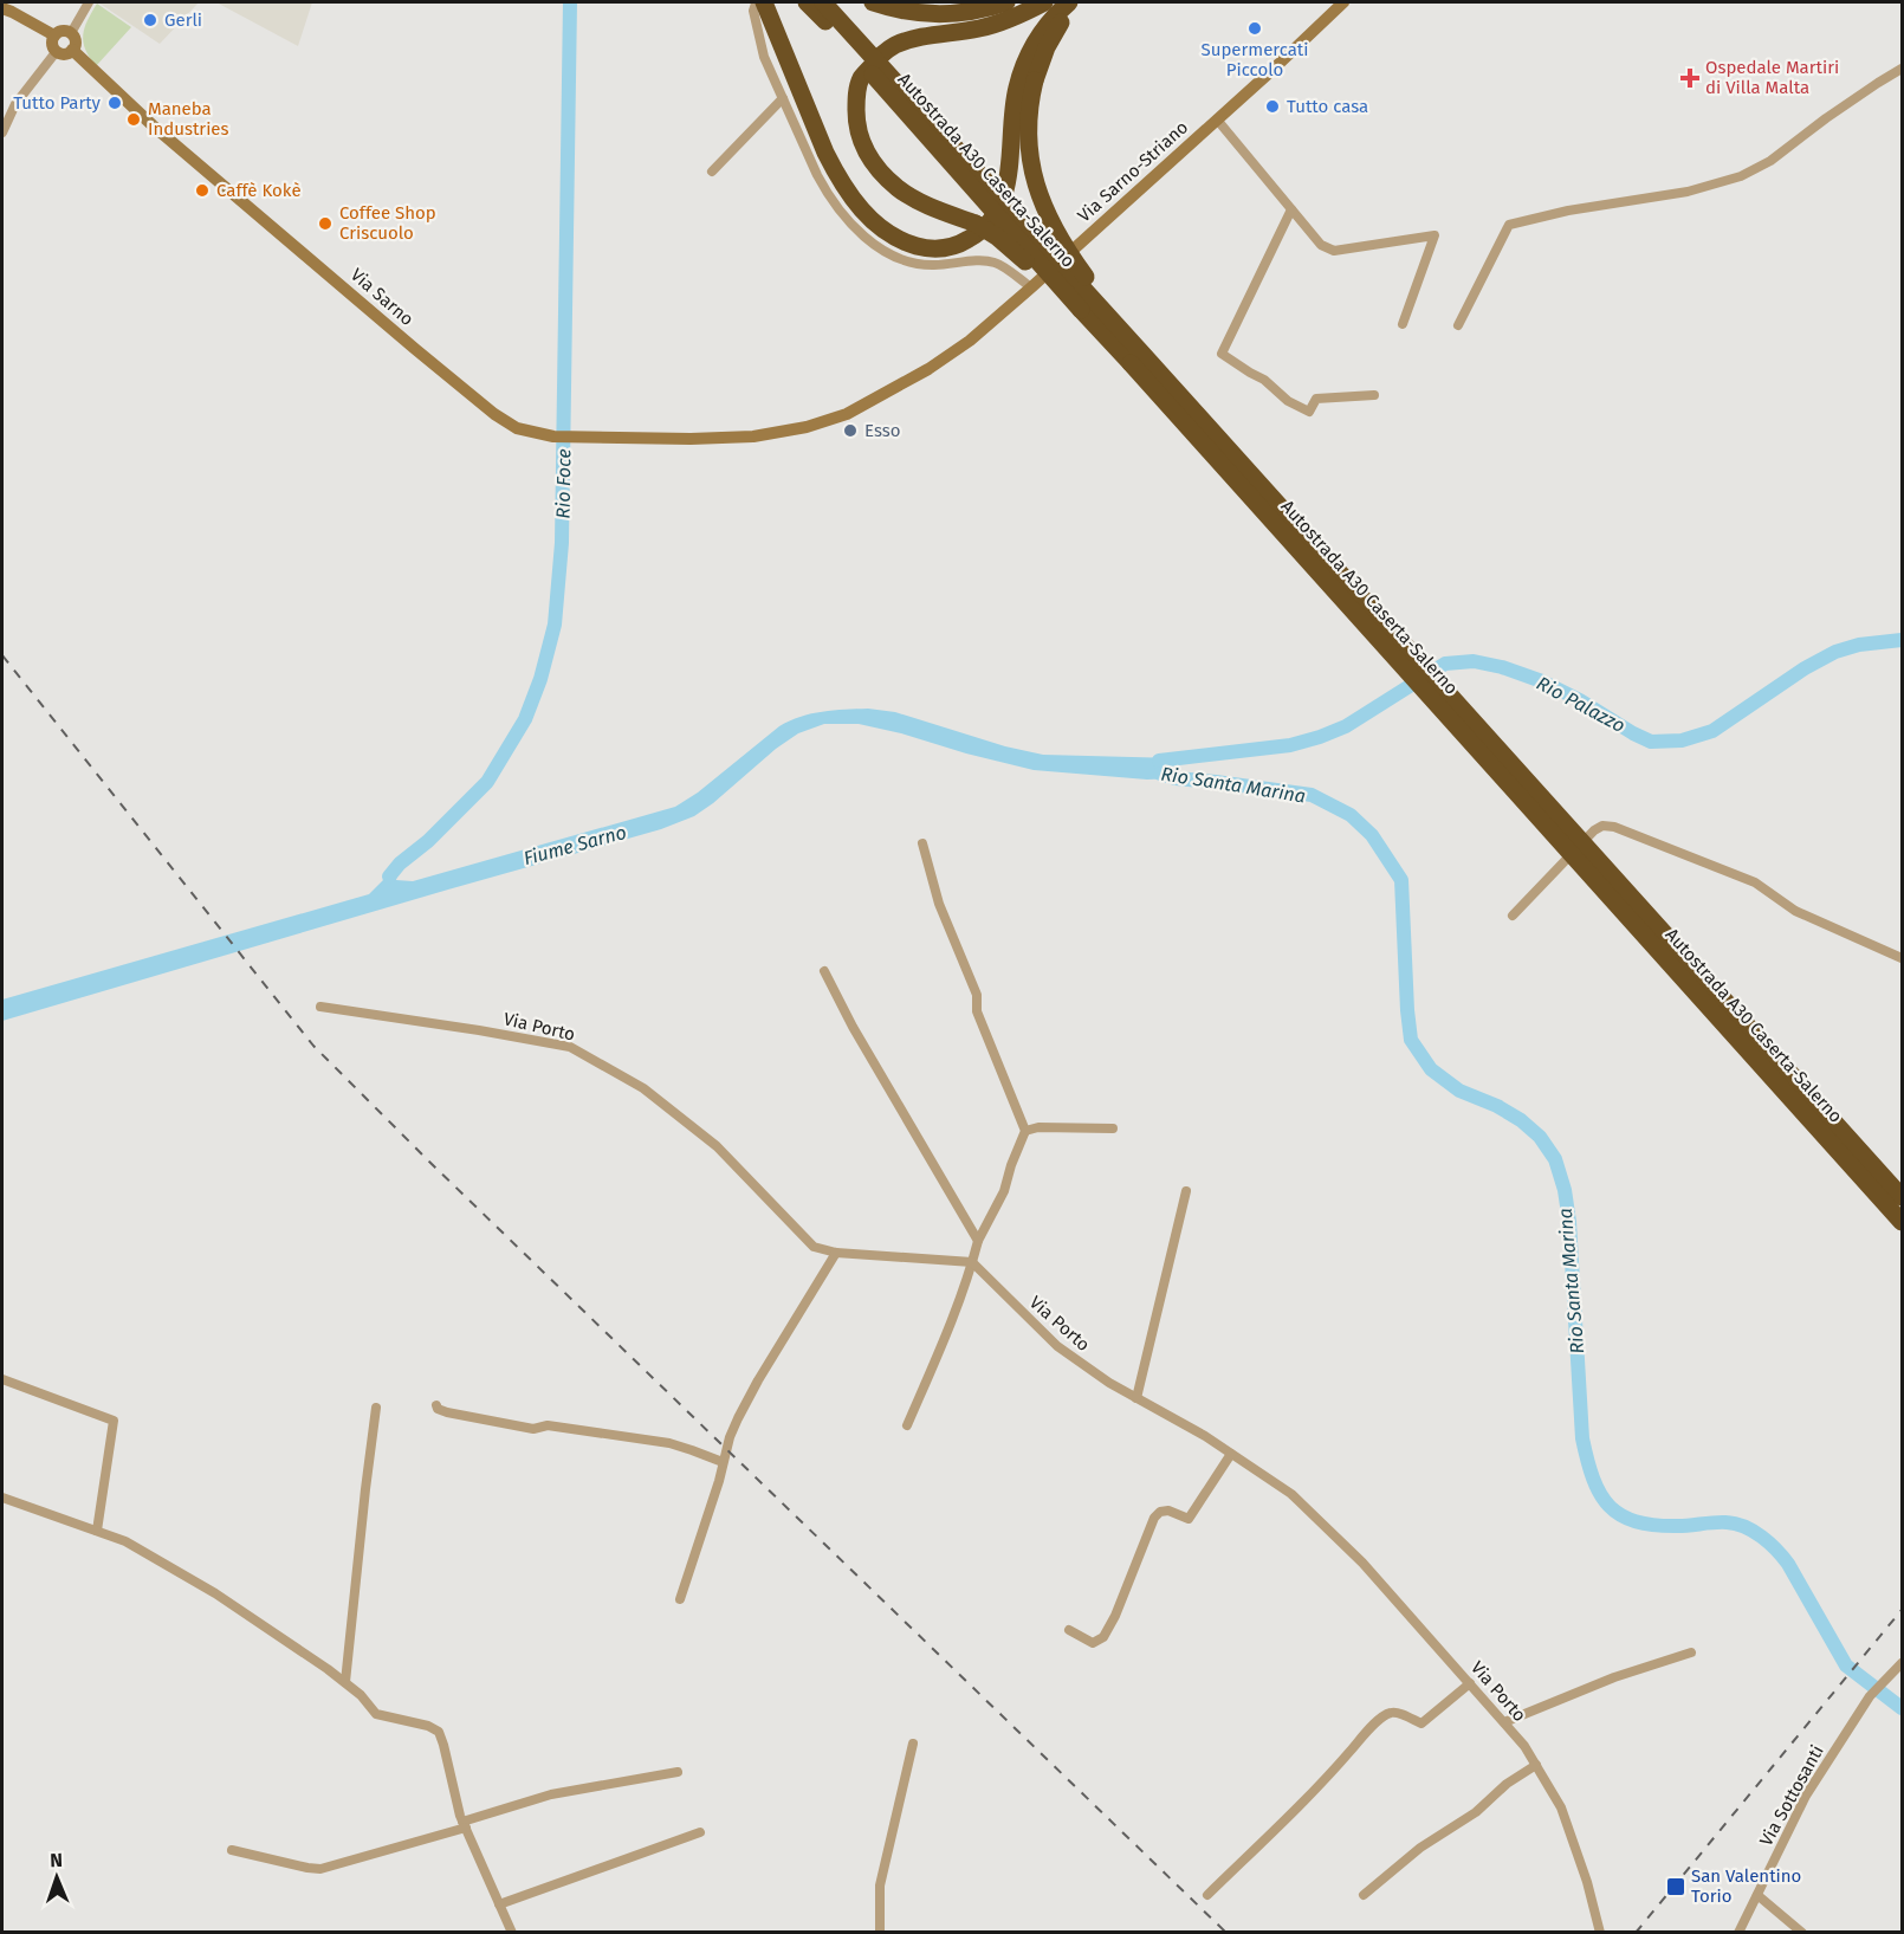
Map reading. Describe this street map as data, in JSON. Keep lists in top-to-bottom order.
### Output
{
  "streets": {
    "highway": ["Autostrada A30 Caserta-Salerno"],
    "main road": ["Via Sarno-Striano", "Via Sarno"],
    "street": ["Via Porto", "Via Sottosanti"]
  },
  "crossings": [
    ["Via Sarno-Striano", "Via Sarno"]
  ],
  "water": [
    "Rio Foce",
    "Rio Palazzo",
    "Rio Santa Marina",
    "Fiume Sarno"
  ],
  "places": {
    "other": [
      "Gerli",
      "Supermercati Piccolo",
      "Tutto Party",
      "Tutto casa",
      "Maneba Industries",
      "Caffè Kokè",
      "Coffee Shop Criscuolo",
      "Esso"
    ],
    "health": ["Ospedale Martiri di Villa Malta"],
    "transit": ["San Valentino Torio"]
  },
  "north": "top"
}
